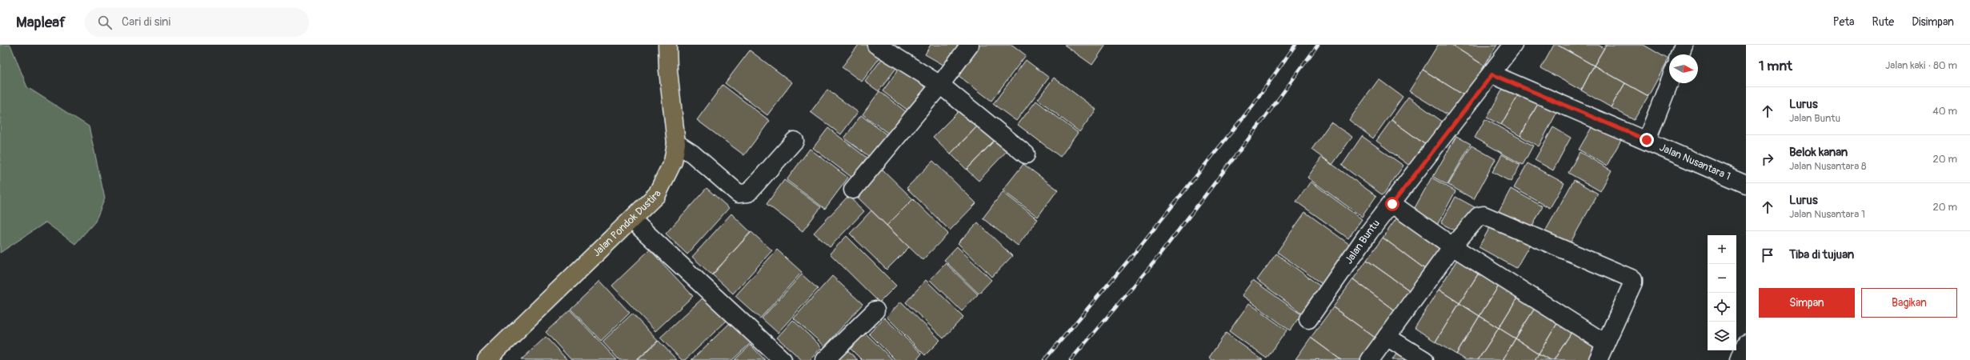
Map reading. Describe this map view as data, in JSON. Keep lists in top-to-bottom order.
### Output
{
  "streets": {
    "main road": ["Jalan Pondok Dustira"],
    "street": ["Jalan Nusantara 1", "Jalan Buntu"]
  },
  "crossings": [
    ["Jalan Nusantara 1", "Jalan Buntu"]
  ],
  "north": "right",
  "page": {
    "header": "Mapleaf",
    "search": "Cari di sini",
    "nav": ["Peta", "Rute", "Disimpan"],
    "heading": ["1 mnt", "Jalan kaki · 80 m"],
    "list": [
      ["Lurus", "Jalan Buntu", "40 m"],
      ["Belok kanan", "Jalan Nusantara 8", "20 m"],
      ["Lurus", "Jalan Nusantara 1", "20 m"],
      "Tiba di tujuan"
    ],
    "map_buttons": ["+", "−"],
    "buttons": ["Simpan", "Bagikan"]
  }
}
